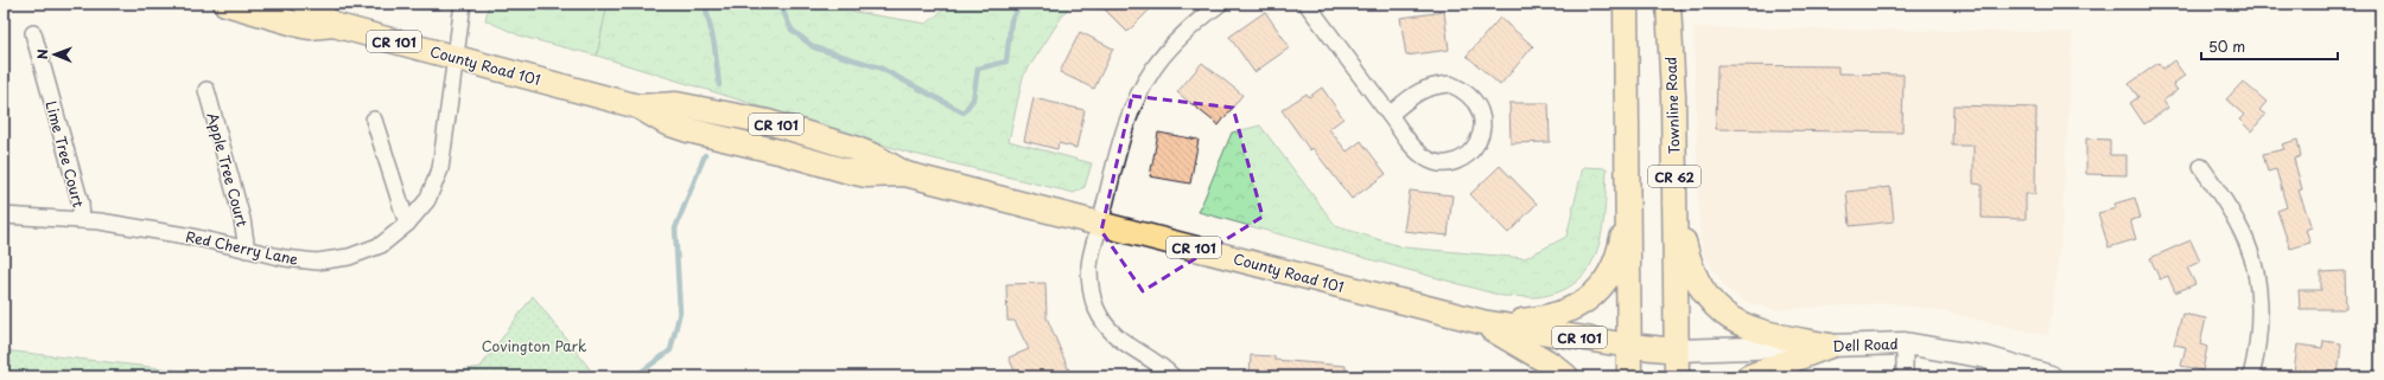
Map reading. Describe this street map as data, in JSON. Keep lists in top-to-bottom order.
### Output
{
  "streets": {
    "main road": [
      "CR 101",
      "County Road 101",
      "Townline Road",
      "CR 62"
    ],
    "street": [
      "Lime Tree Court",
      "Apple Tree Court",
      "Red Cherry Lane",
      "Dell Road"
    ]
  },
  "crossings": [
    ["CR 101", "County Road 101"],
    ["County Road 101", "Townline Road"],
    ["County Road 101", "CR 62"],
    ["County Road 101", "Red Cherry Lane"],
    ["County Road 101", "Dell Road"],
    ["Townline Road", "Dell Road"],
    ["Lime Tree Court", "Red Cherry Lane"],
    ["Apple Tree Court", "Red Cherry Lane"]
  ],
  "parks": ["Covington Park"],
  "scale_bar": "50 m",
  "north": "left"
}
